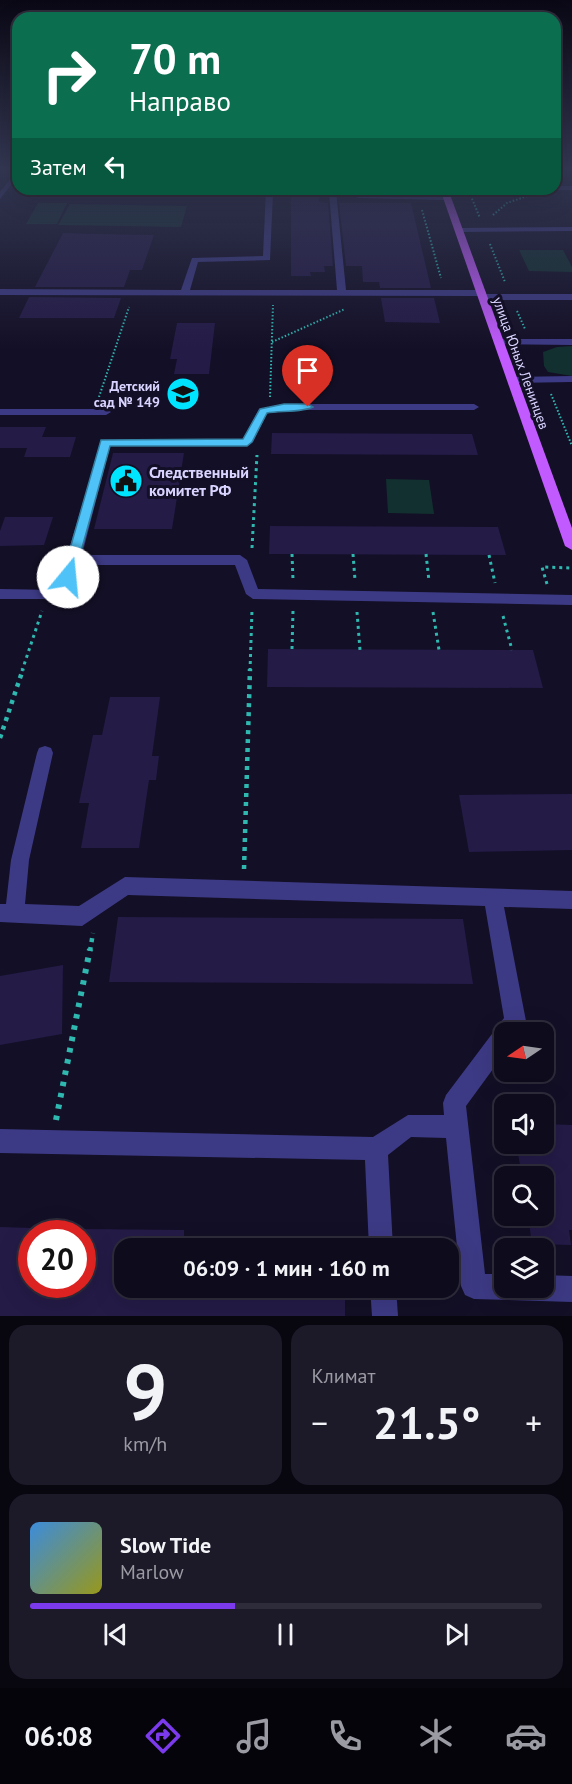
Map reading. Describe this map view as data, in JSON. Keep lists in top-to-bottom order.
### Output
{
  "streets": {
    "main road": ["улица Юных Ленинцев"]
  },
  "places": {
    "school or university": ["Детский сад № 149"],
    "public building": ["Следственный комитет РФ"]
  },
  "north": "left",
  "page": {
    "turn": ["70 m", "Направо"],
    "then": "Затем",
    "limit": "20",
    "trip": "06:09 · 1 мин · 160 m",
    "tile": [
      ["9", "km/h"],
      "Климат"
    ],
    "heat": ["−", "21.5°", "+"],
    "song": ["Slow Tide", "Marlow"],
    "tabs": "06:08"
  }
}
